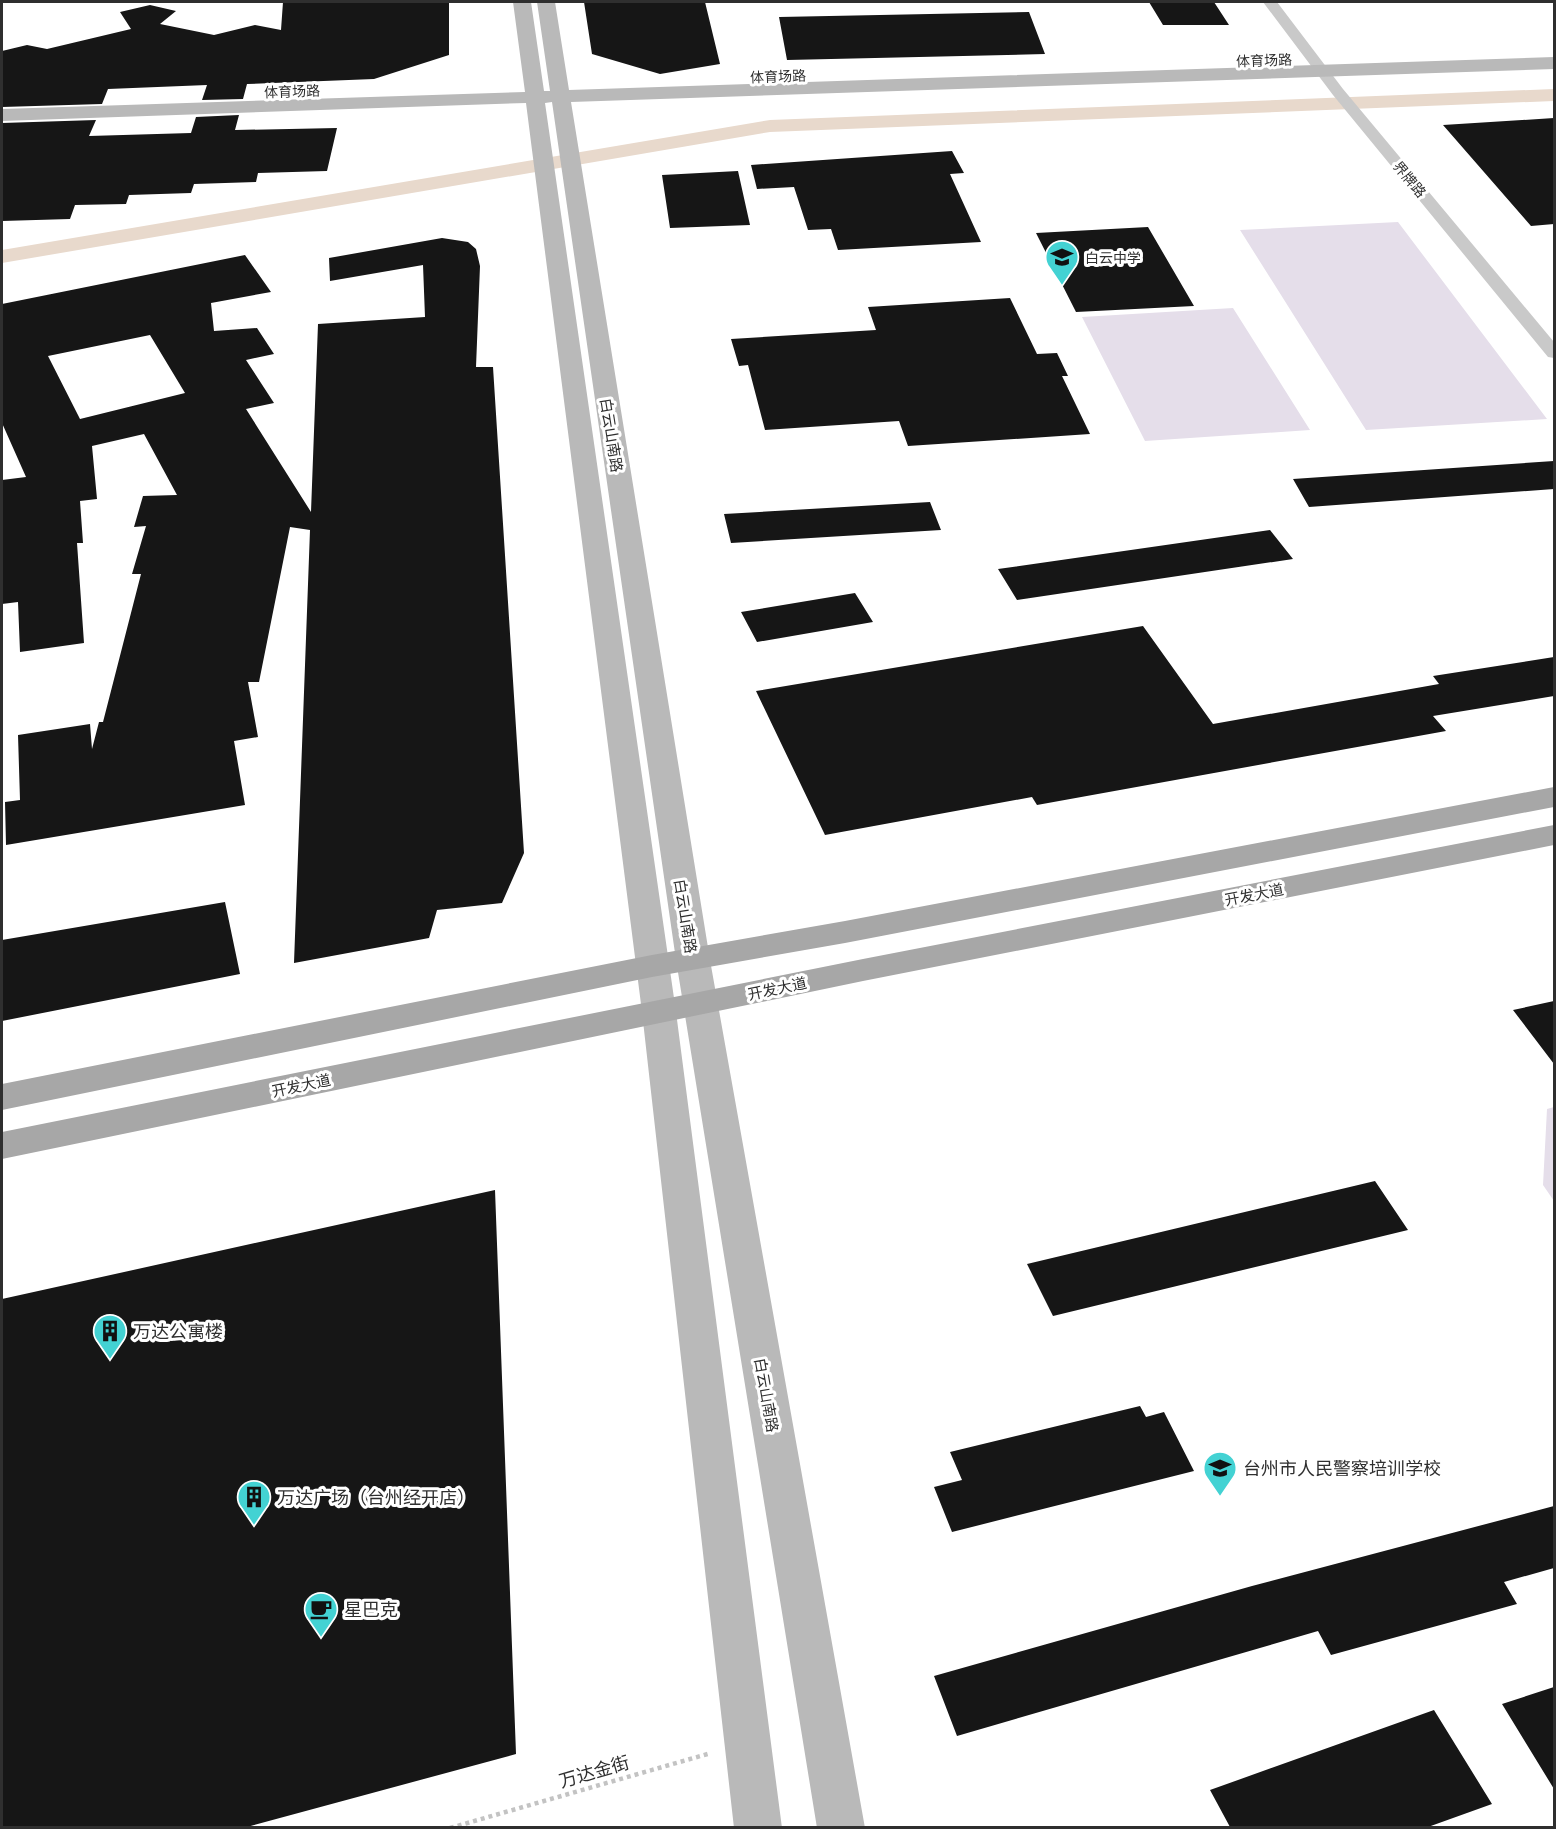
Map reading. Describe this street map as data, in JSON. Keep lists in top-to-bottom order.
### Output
{
  "streets": {
    "main road": ["体育场路", "白云山南路", "开发大道"],
    "street": ["界牌路"],
    "path": ["万达金街"]
  },
  "crossings": [
    ["体育场路", "界牌路"],
    ["体育场路", "白云山南路"],
    ["白云山南路", "开发大道"],
    ["白云山南路", "万达金街"]
  ],
  "places": {
    "school or university": ["白云中学", "台州市人民警察培训学校"],
    "building": ["万达公寓楼", "万达广场（台州经开店）"],
    "cafe": ["星巴克"]
  }
}
